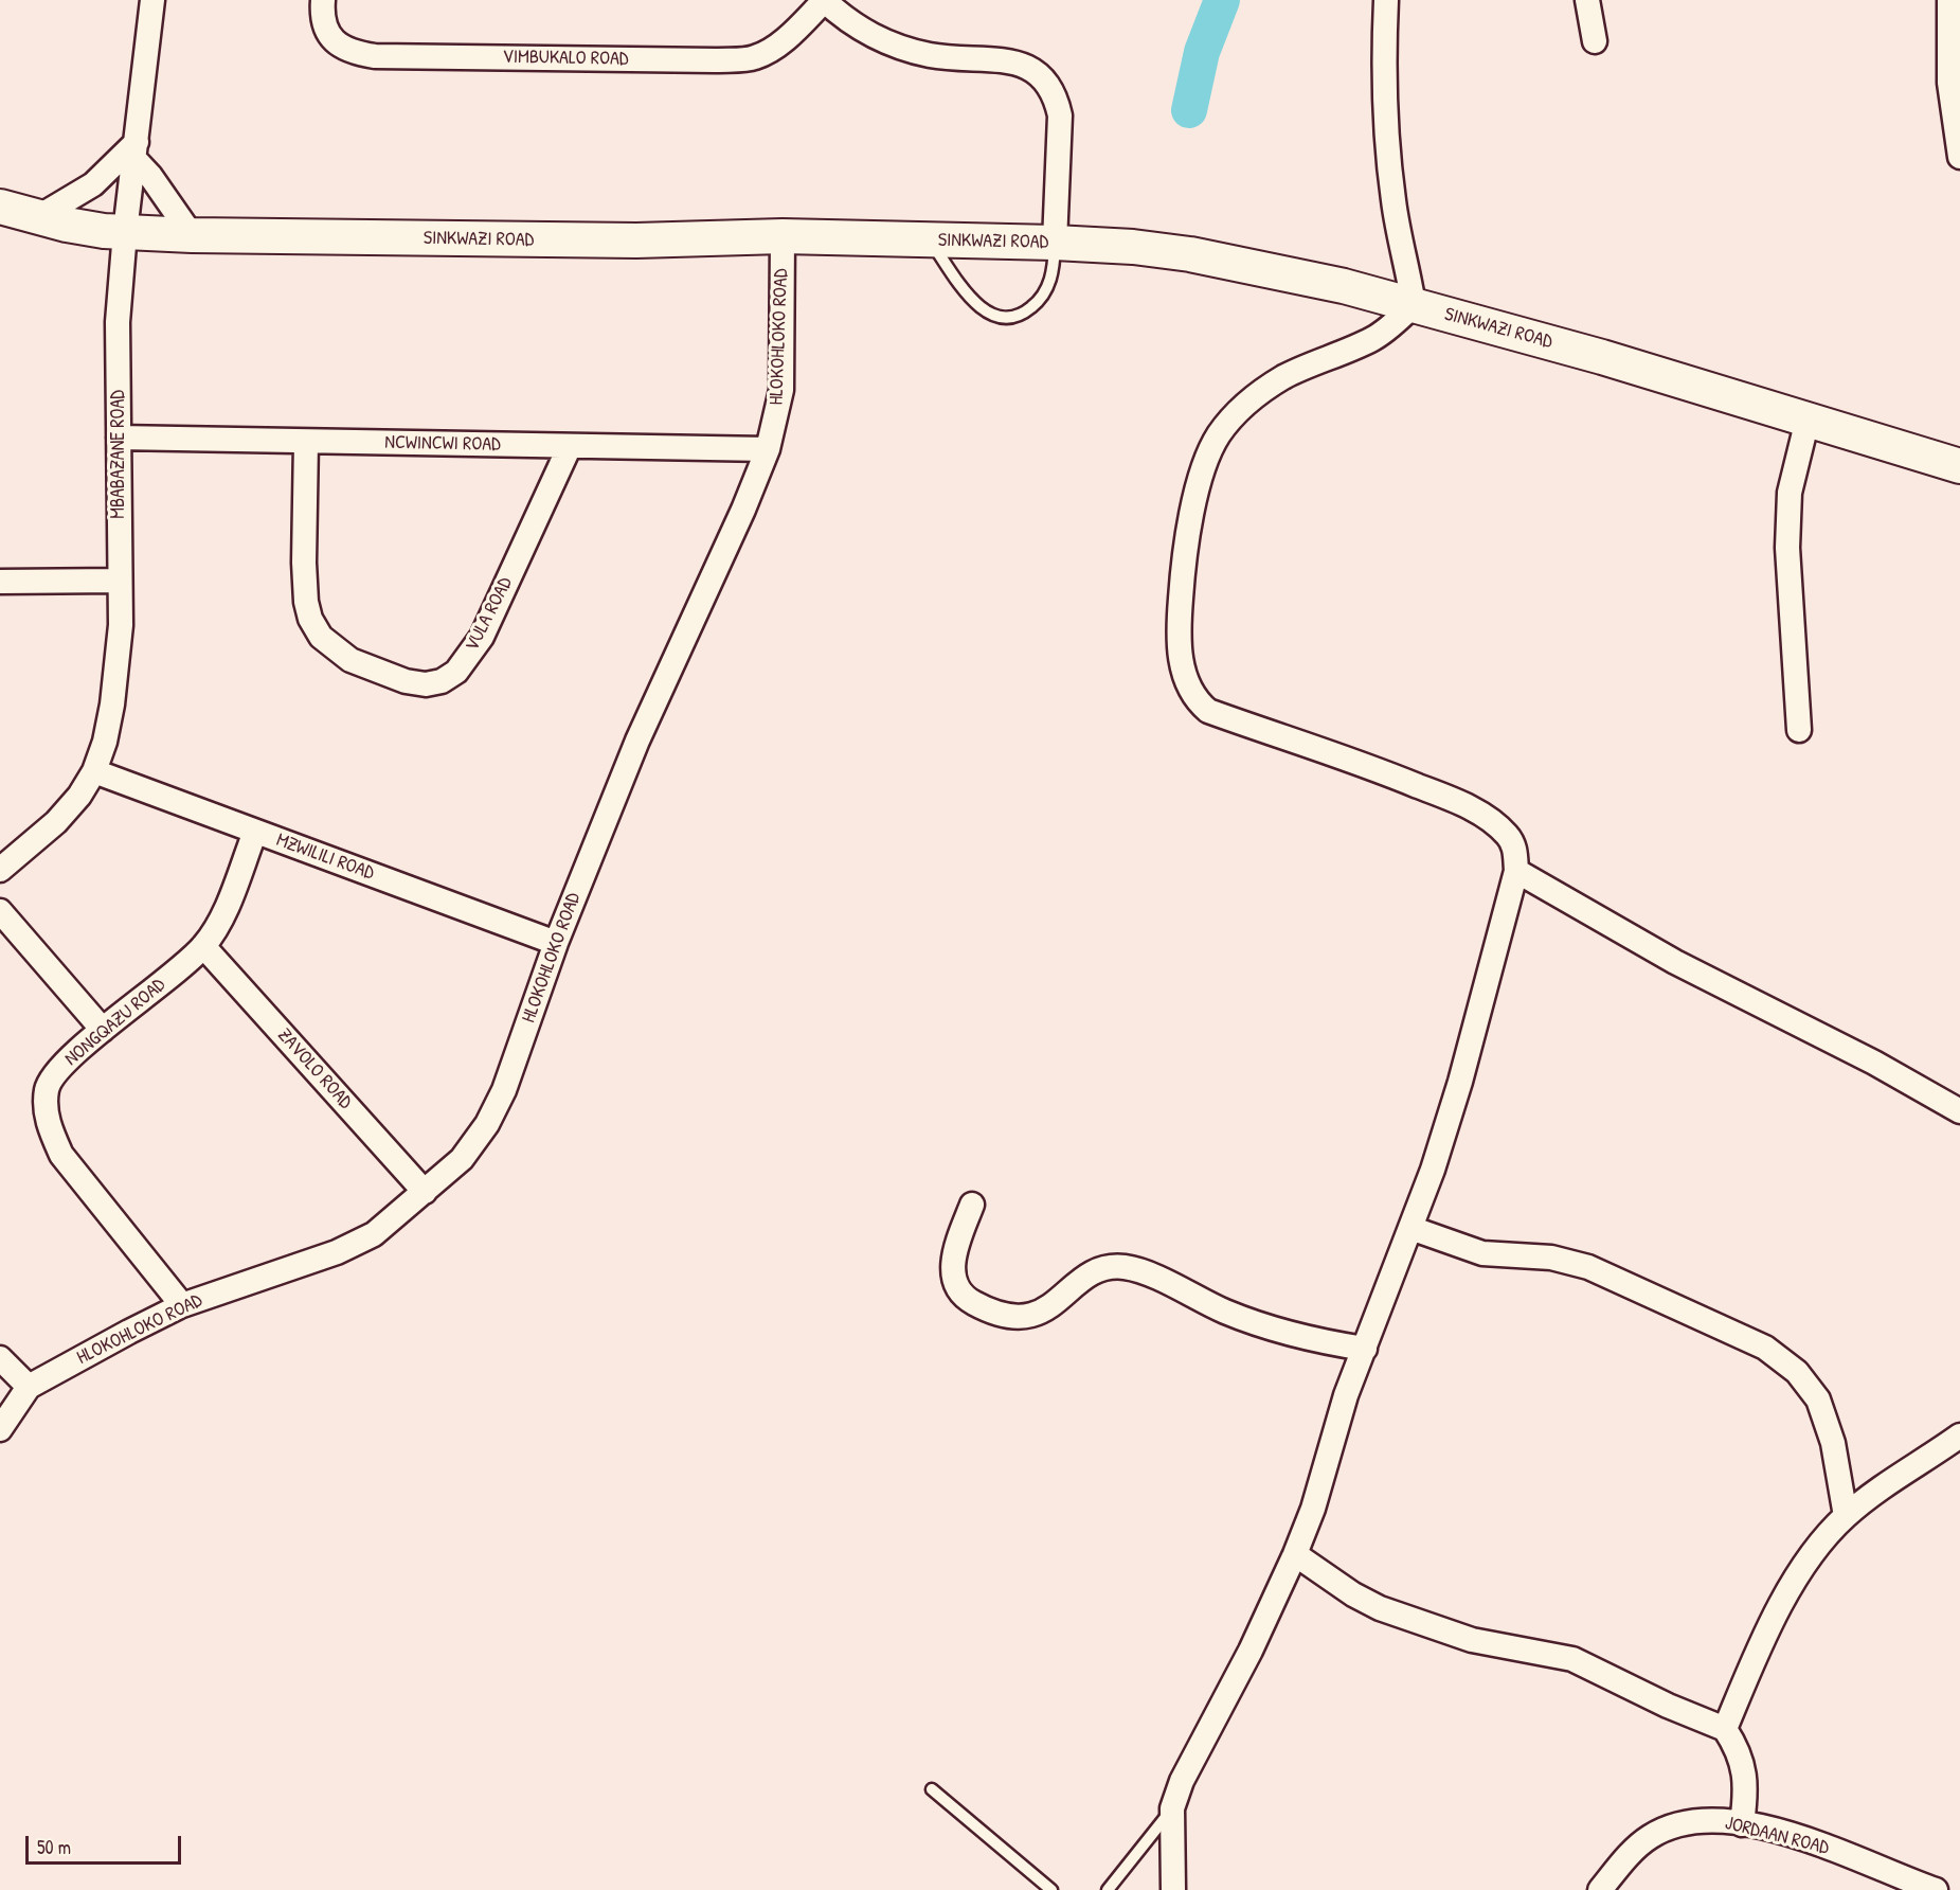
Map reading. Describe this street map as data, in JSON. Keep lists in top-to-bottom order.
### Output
{
  "streets": {
    "street": [
      "VIMBUKALO ROAD",
      "SINKWAZI ROAD",
      "HLOKOHLOKO ROAD",
      "NCWINCWI ROAD",
      "MBABAZANE ROAD",
      "VULA ROAD",
      "MZWILILI ROAD",
      "NONGQAZU ROAD",
      "ZAVOLO ROAD",
      "JORDAAN ROAD"
    ]
  },
  "crossings": [
    ["VIMBUKALO ROAD", "SINKWAZI ROAD"],
    ["SINKWAZI ROAD", "HLOKOHLOKO ROAD"],
    ["SINKWAZI ROAD", "MBABAZANE ROAD"],
    ["HLOKOHLOKO ROAD", "NCWINCWI ROAD"],
    ["HLOKOHLOKO ROAD", "MZWILILI ROAD"],
    ["HLOKOHLOKO ROAD", "NONGQAZU ROAD"],
    ["HLOKOHLOKO ROAD", "ZAVOLO ROAD"],
    ["NCWINCWI ROAD", "MBABAZANE ROAD"],
    ["NCWINCWI ROAD", "VULA ROAD"],
    ["MBABAZANE ROAD", "MZWILILI ROAD"],
    ["MZWILILI ROAD", "NONGQAZU ROAD"],
    ["NONGQAZU ROAD", "ZAVOLO ROAD"]
  ],
  "scale_bar": "50 m"
}
